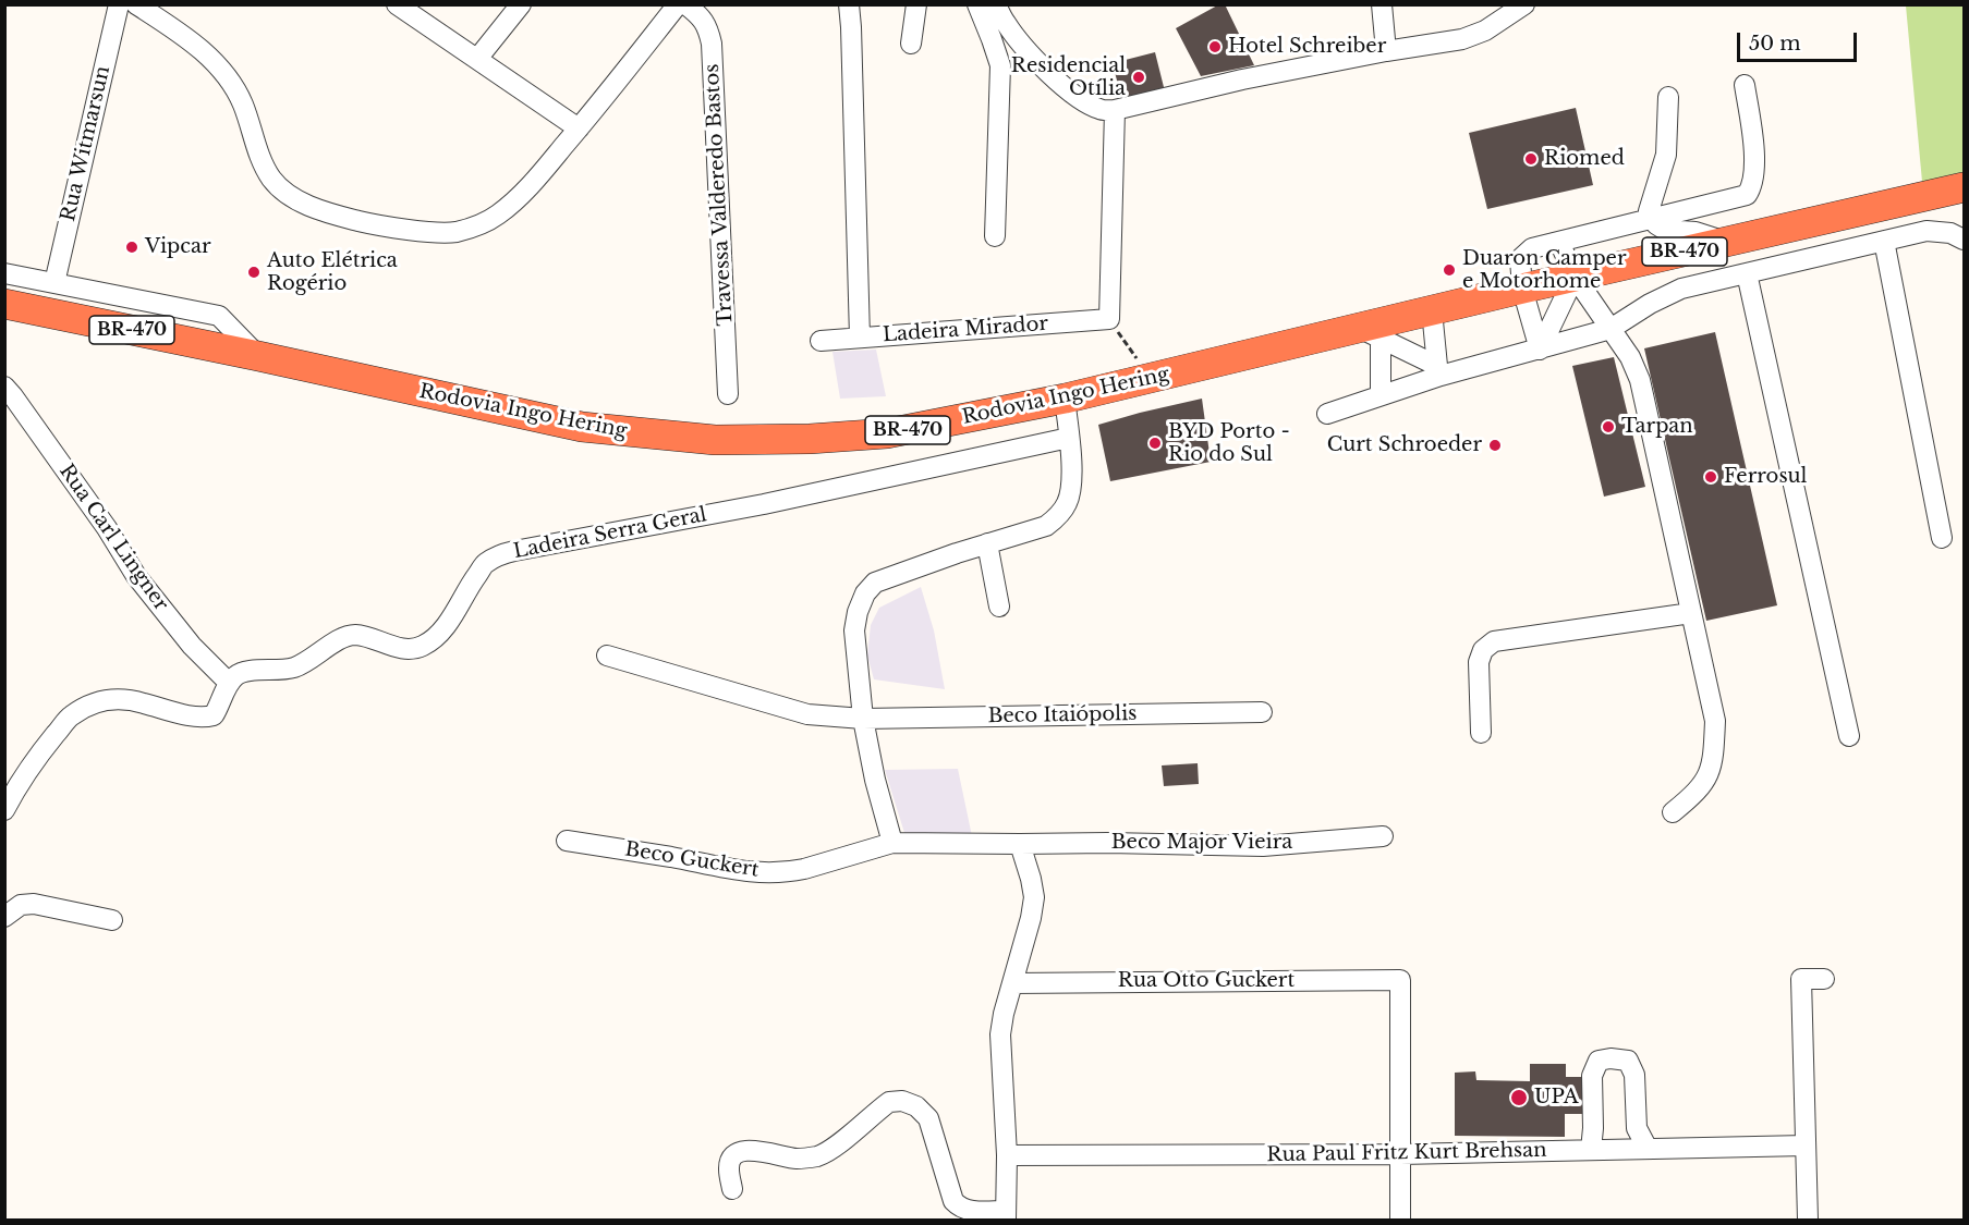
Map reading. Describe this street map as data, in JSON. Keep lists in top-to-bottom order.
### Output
{
  "streets": {
    "highway": ["BR-470", "Rodovia Ingo Hering"],
    "street": [
      "Rua Witmarsun",
      "Travessa Valderedo Bastos",
      "Ladeira Mirador",
      "Ladeira Serra Geral",
      "Rua Carl Lingner",
      "Beco Itaiópolis",
      "Beco Major Vieira",
      "Beco Guckert",
      "Rua Otto Guckert",
      "Rua Paul Fritz Kurt Brehsan"
    ]
  },
  "crossings": [
    ["Ladeira Serra Geral", "Rua Carl Lingner"],
    ["Beco Major Vieira", "Beco Guckert"],
    ["Rua Otto Guckert", "Rua Paul Fritz Kurt Brehsan"]
  ],
  "places": [
    "Hotel Schreiber",
    "Residencial Otília",
    "Riomed",
    "Vipcar",
    "Duaron Camper e Motorhome",
    "Auto Elétrica Rogério",
    "Tarpan",
    "BYD Porto - Rio do Sul",
    "Curt Schroeder",
    "Ferrosul",
    "UPA"
  ],
  "scale_bar": "50 m"
}
